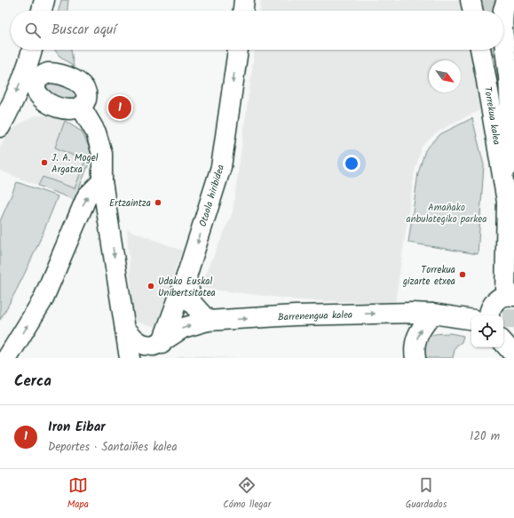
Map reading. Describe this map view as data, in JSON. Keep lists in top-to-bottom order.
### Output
{
  "streets": {
    "street": ["Torrekua kalea", "Otaola hiribidea", "Barrenengua kalea"]
  },
  "crossings": [
    ["Otaola hiribidea", "Barrenengua kalea"]
  ],
  "one_way": ["Barrenengua kalea"],
  "parks": ["Amañako anbulategiko parkea"],
  "places": [
    "J. A. Mogel Argatxa",
    "Ertzaintza",
    "Torrekua gizarte etxea",
    "Udako Euskal Unibertsitatea"
  ],
  "north": "bottom right",
  "page": {
    "search": "Buscar aquí",
    "pins": "1",
    "heading": "Cerca",
    "list": [
      {
        "mark": "1",
        "name": "Iron Eibar",
        "note": "Deportes · Santaiñes kalea",
        "value": "120 m"
      }
    ],
    "nav": ["Mapa", "Cómo llegar", "Guardados"]
  }
}
